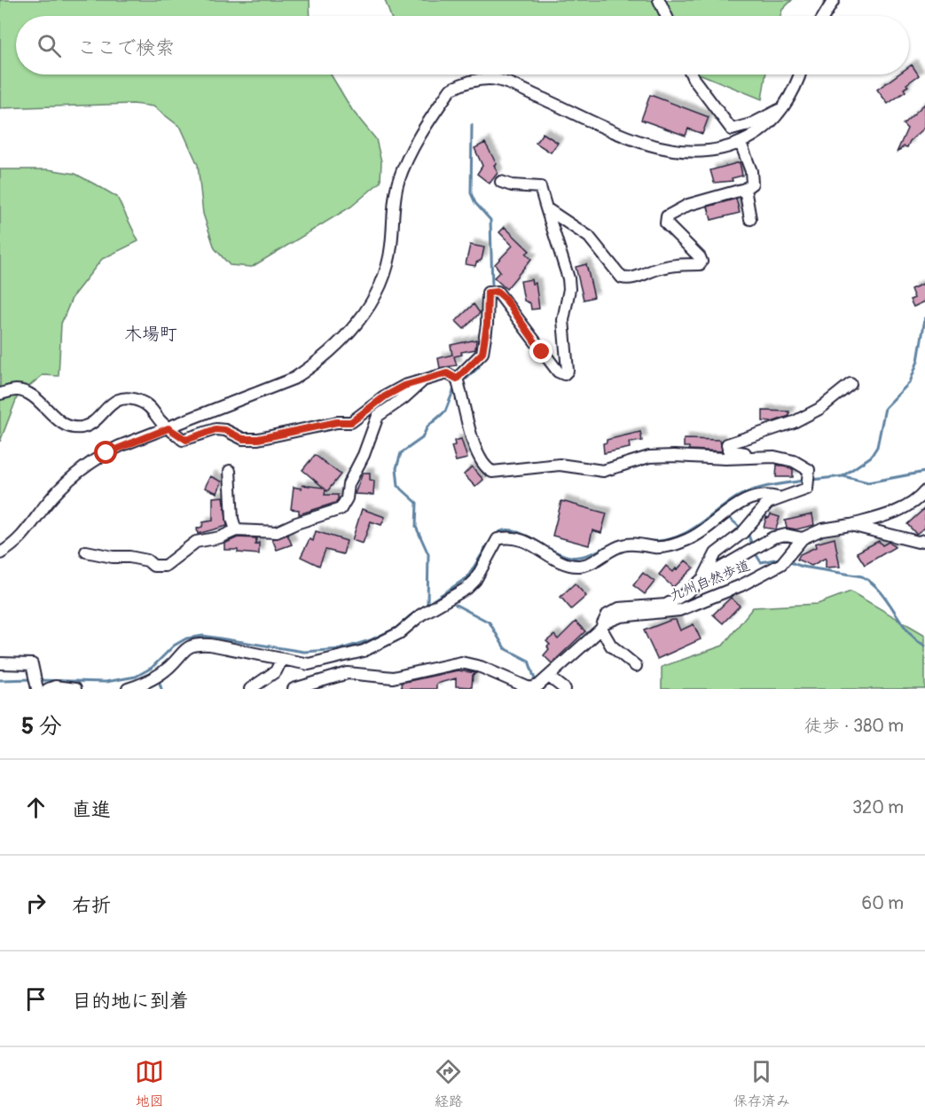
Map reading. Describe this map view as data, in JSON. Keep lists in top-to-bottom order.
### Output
{
  "streets": {
    "street": ["九州自然歩道"]
  },
  "districts": ["木場町"],
  "page": {
    "search": "ここで検索",
    "heading": ["5 分", "徒歩 · 380 m"],
    "list": [
      ["直進", "320 m"],
      ["右折", "60 m"],
      "目的地に到着"
    ],
    "nav": ["地図", "経路", "保存済み"]
  }
}
